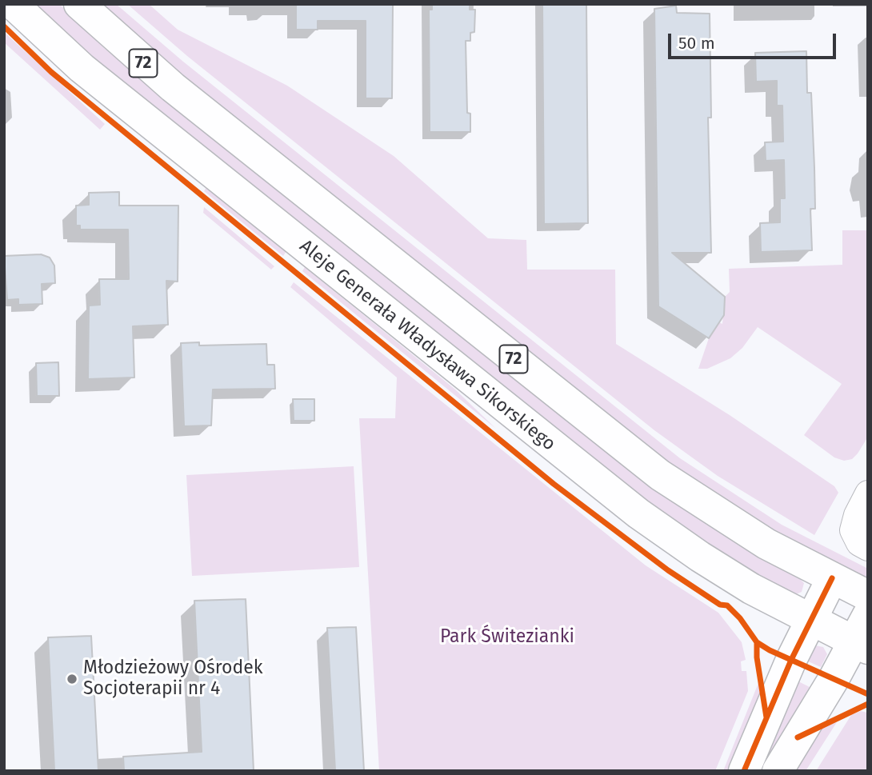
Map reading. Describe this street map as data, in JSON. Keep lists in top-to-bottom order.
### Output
{
  "streets": {
    "main road": ["72", "Aleje Generała Władysława Sikorskiego"]
  },
  "parks": ["Park Świtezianki"],
  "places": ["Młodzieżowy Ośrodek Socjoterapii nr 4"],
  "scale_bar": "50 m"
}
